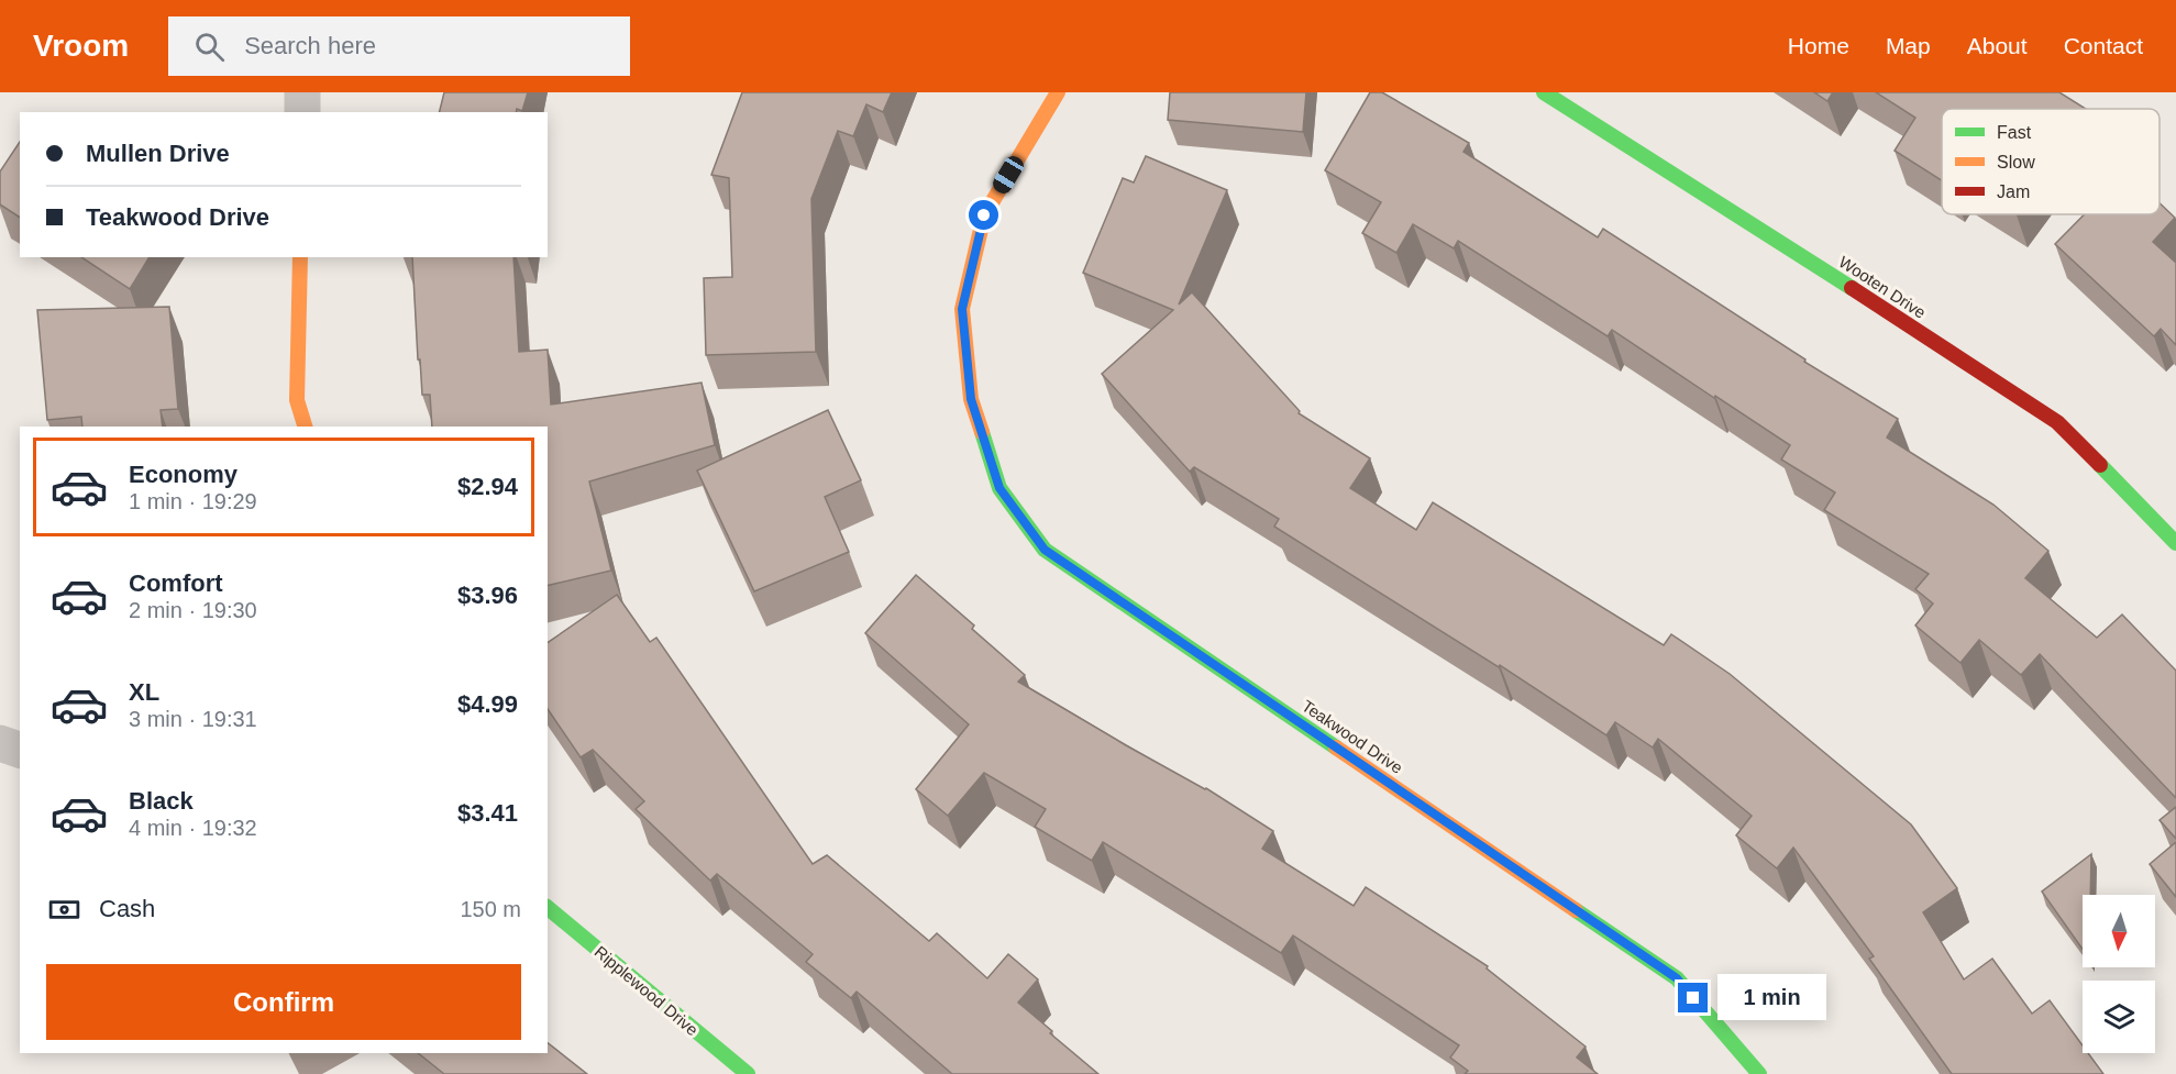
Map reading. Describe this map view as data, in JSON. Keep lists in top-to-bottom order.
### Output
{
  "streets": {
    "street": ["Wooten Drive", "Teakwood Drive", "Ripplewood Drive"]
  },
  "legend": ["Fast", "Slow", "Jam"],
  "north": "bottom",
  "page": {
    "header": "Vroom",
    "search": "Search here",
    "nav": [
      "Home",
      "Map",
      "About",
      "Contact"
    ],
    "banner": ["Mullen Drive", "Teakwood Drive"],
    "list": [
      {
        "name": "Economy",
        "note": "1 min · 19:29",
        "value": "$2.94"
      },
      {
        "name": "Comfort",
        "note": "2 min · 19:30",
        "value": "$3.96"
      },
      {
        "name": "XL",
        "note": "3 min · 19:31",
        "value": "$4.99"
      },
      {
        "name": "Black",
        "note": "4 min · 19:32",
        "value": "$3.41"
      }
    ],
    "pay": ["Cash", "150 m"],
    "buttons": "Confirm",
    "bubble": "1 min"
  }
}
